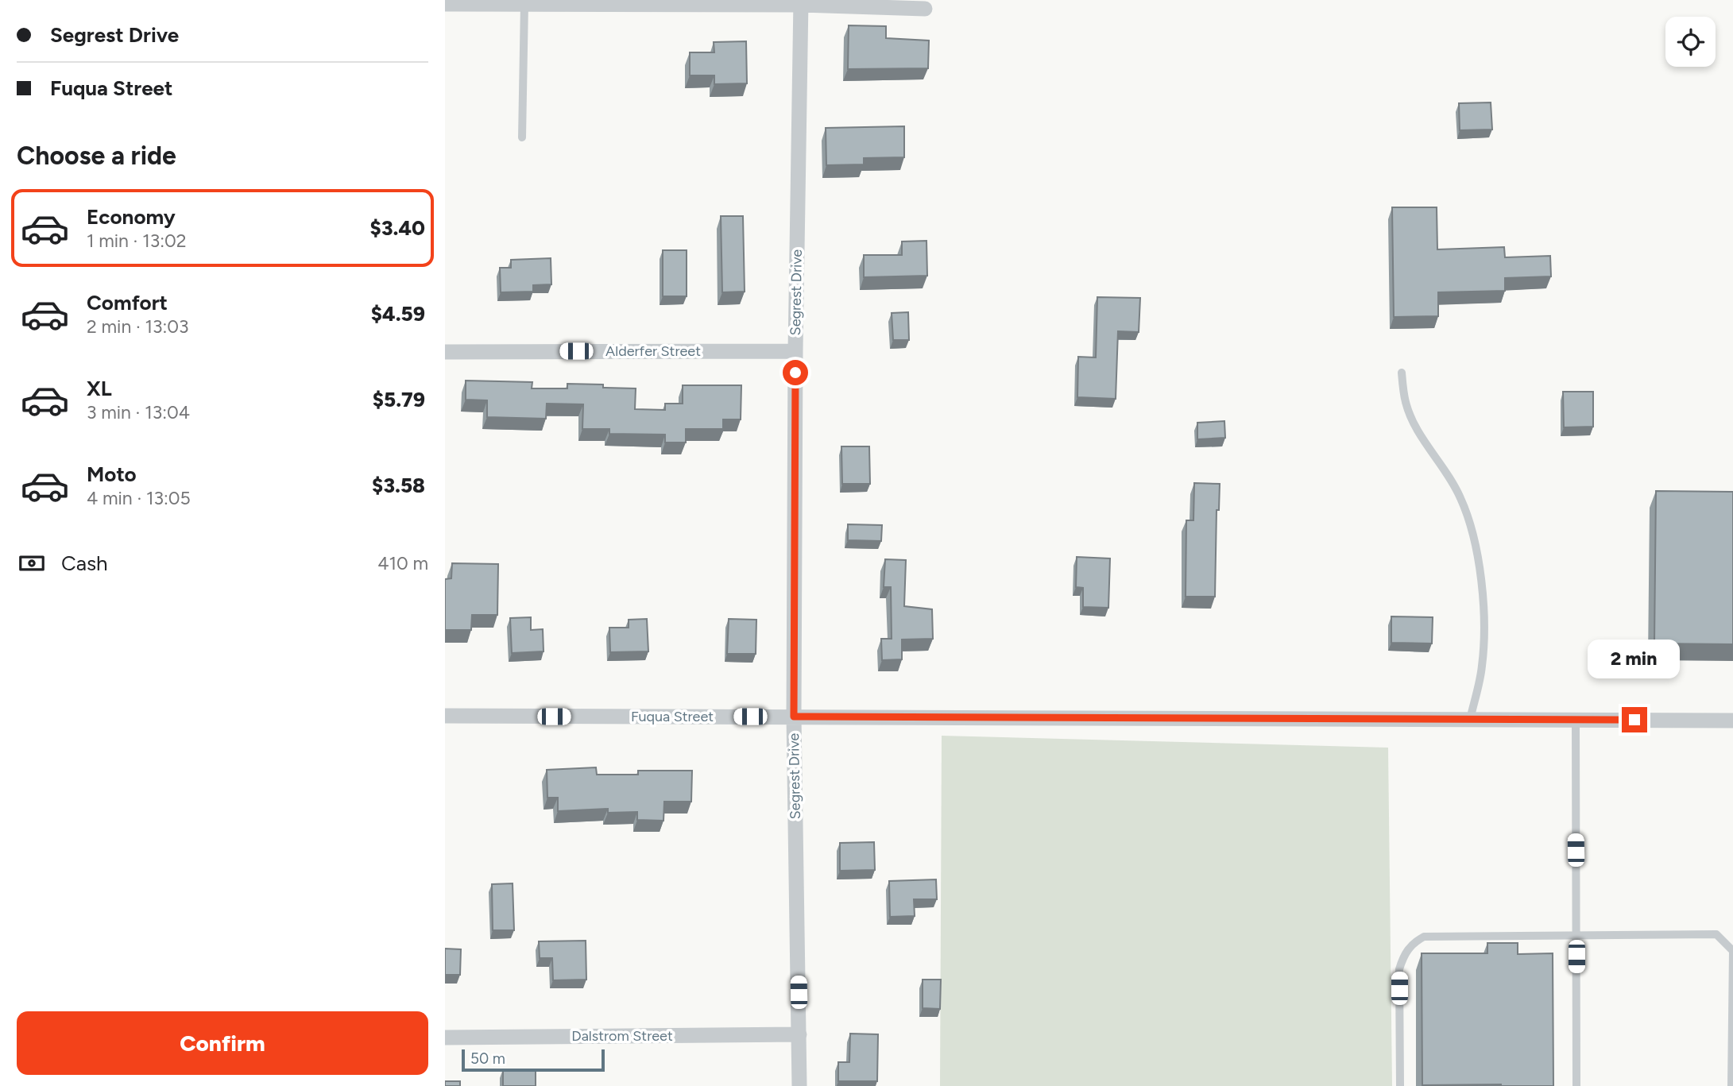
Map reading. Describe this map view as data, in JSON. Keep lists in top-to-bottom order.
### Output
{
  "streets": {
    "street": [
      "Segrest Drive",
      "Alderfer Street",
      "Fuqua Street",
      "Dalstrom Street"
    ]
  },
  "crossings": [
    ["Segrest Drive", "Alderfer Street"],
    ["Segrest Drive", "Fuqua Street"],
    ["Segrest Drive", "Dalstrom Street"]
  ],
  "scale_bar": "50 m",
  "page": {
    "banner": ["Segrest Drive", "Fuqua Street"],
    "heading": "Choose a ride",
    "list": [
      {
        "name": "Economy",
        "note": "1 min · 13:02",
        "value": "$3.40"
      },
      {
        "name": "Comfort",
        "note": "2 min · 13:03",
        "value": "$4.59"
      },
      {
        "name": "XL",
        "note": "3 min · 13:04",
        "value": "$5.79"
      },
      {
        "name": "Moto",
        "note": "4 min · 13:05",
        "value": "$3.58"
      }
    ],
    "pay": ["Cash", "410 m"],
    "bubble": "2 min",
    "buttons": "Confirm",
    "scale": "50 m"
  }
}
